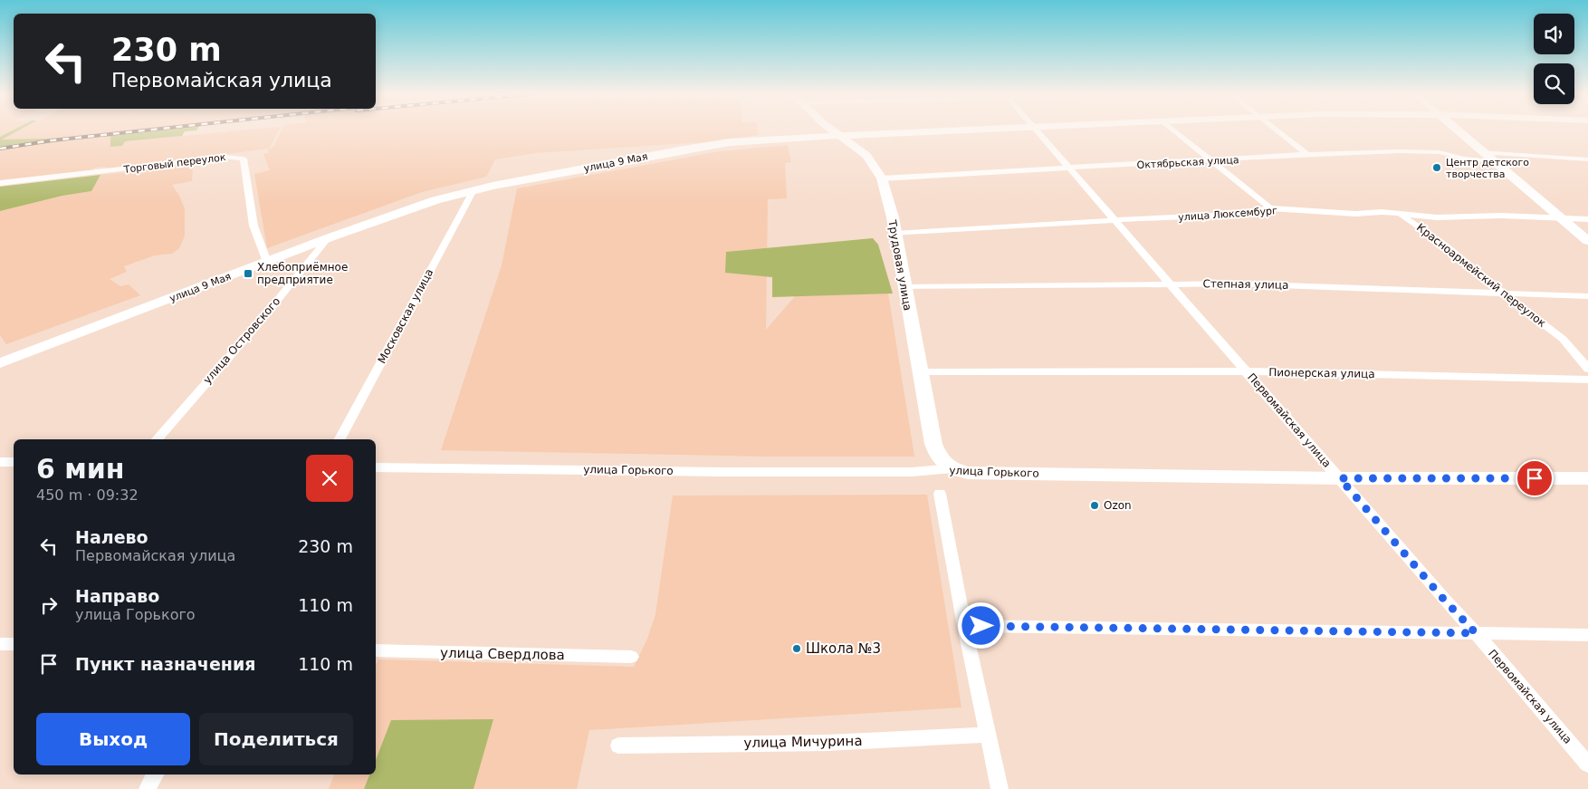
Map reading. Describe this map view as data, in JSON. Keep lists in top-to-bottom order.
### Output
{
  "streets": {
    "street": [
      "улица 9 Мая",
      "Октябрьская улица",
      "Торговый переулок",
      "улица Люксембург",
      "Трудовая улица",
      "Красноармейский переулок",
      "Степная улица",
      "Московская улица",
      "улица Островского",
      "Пионерская улица",
      "Первомайская улица",
      "улица Горького",
      "улица Свердлова",
      "улица Мичурина"
    ]
  },
  "crossings": [
    ["улица 9 Мая", "Торговый переулок"],
    ["улица 9 Мая", "Трудовая улица"],
    ["улица 9 Мая", "Московская улица"],
    ["улица 9 Мая", "улица Островского"],
    ["Октябрьская улица", "Трудовая улица"],
    ["Октябрьская улица", "Первомайская улица"],
    ["улица Люксембург", "Трудовая улица"],
    ["улица Люксембург", "Красноармейский переулок"],
    ["улица Люксембург", "Первомайская улица"],
    ["Трудовая улица", "Степная улица"],
    ["Трудовая улица", "Пионерская улица"],
    ["Трудовая улица", "улица Горького"],
    ["Красноармейский переулок", "Степная улица"],
    ["Степная улица", "Первомайская улица"],
    ["Пионерская улица", "Первомайская улица"],
    ["Первомайская улица", "улица Горького"]
  ],
  "places": {
    "other": ["Центр детского творчества", "Ozon", "Школа №3"],
    "transit": ["Хлебоприёмное предприятие"]
  },
  "page": {
    "turn": ["230 m", "Первомайская улица"],
    "heading": ["6 мин", "450 m · 09:32"],
    "list": [
      {
        "name": "Налево",
        "note": "Первомайская улица",
        "value": "230 m"
      },
      {
        "name": "Направо",
        "note": "улица Горького",
        "value": "110 m"
      },
      {
        "name": "Пункт назначения",
        "value": "110 m"
      }
    ],
    "buttons": ["Выход", "Поделиться"]
  }
}
